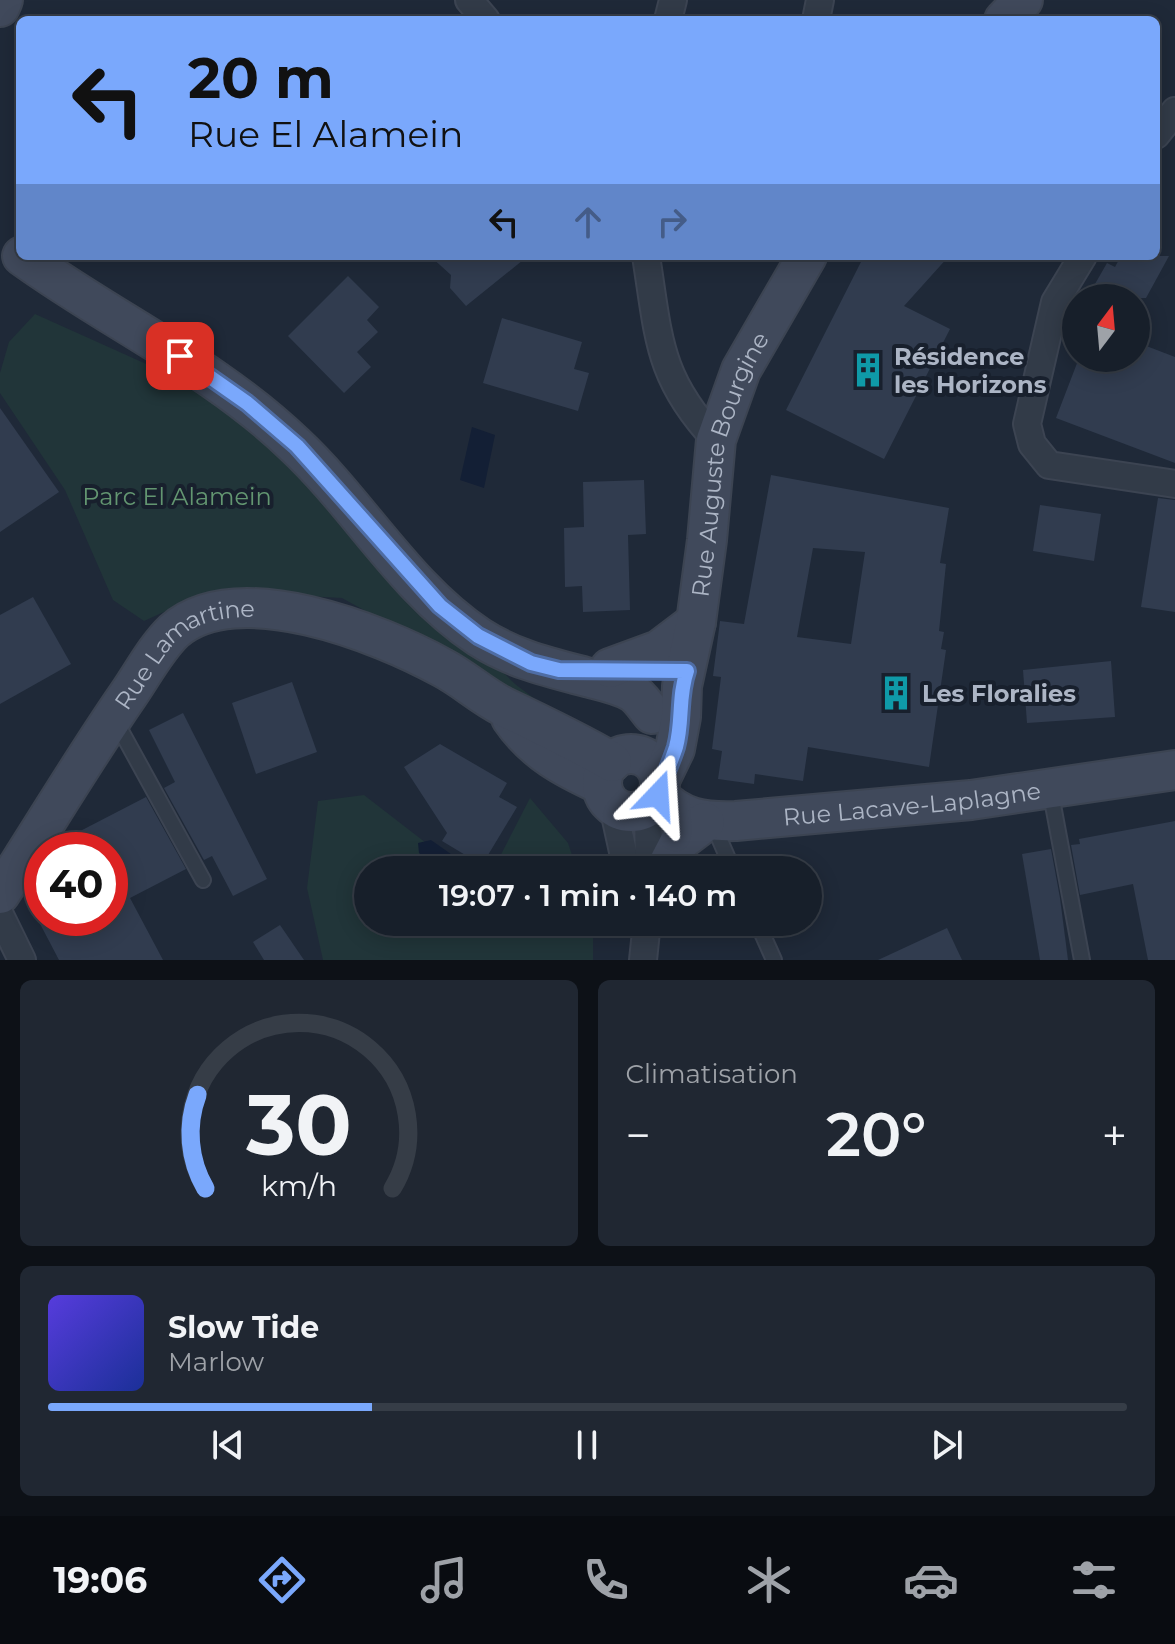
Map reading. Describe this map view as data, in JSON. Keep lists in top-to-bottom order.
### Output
{
  "streets": {
    "street": ["Rue Auguste Bourgine", "Rue Lamartine", "Rue Lacave-Laplagne"]
  },
  "crossings": [
    ["Rue Auguste Bourgine", "Rue Lamartine"],
    ["Rue Auguste Bourgine", "Rue Lacave-Laplagne"],
    ["Rue Lamartine", "Rue Lacave-Laplagne"]
  ],
  "parks": ["Parc El Alamein"],
  "places": {
    "building": ["Résidence les Horizons", "Les Floralies"]
  },
  "north": "top",
  "page": {
    "turn": ["20 m", "Rue El Alamein"],
    "limit": "40",
    "trip": "19:07 · 1 min · 140 m",
    "tile": "Climatisation",
    "heat": ["−", "20°", "+"],
    "song": ["Slow Tide", "Marlow"],
    "tabs": "19:06",
    "gauge": ["30", "km/h"]
  }
}
